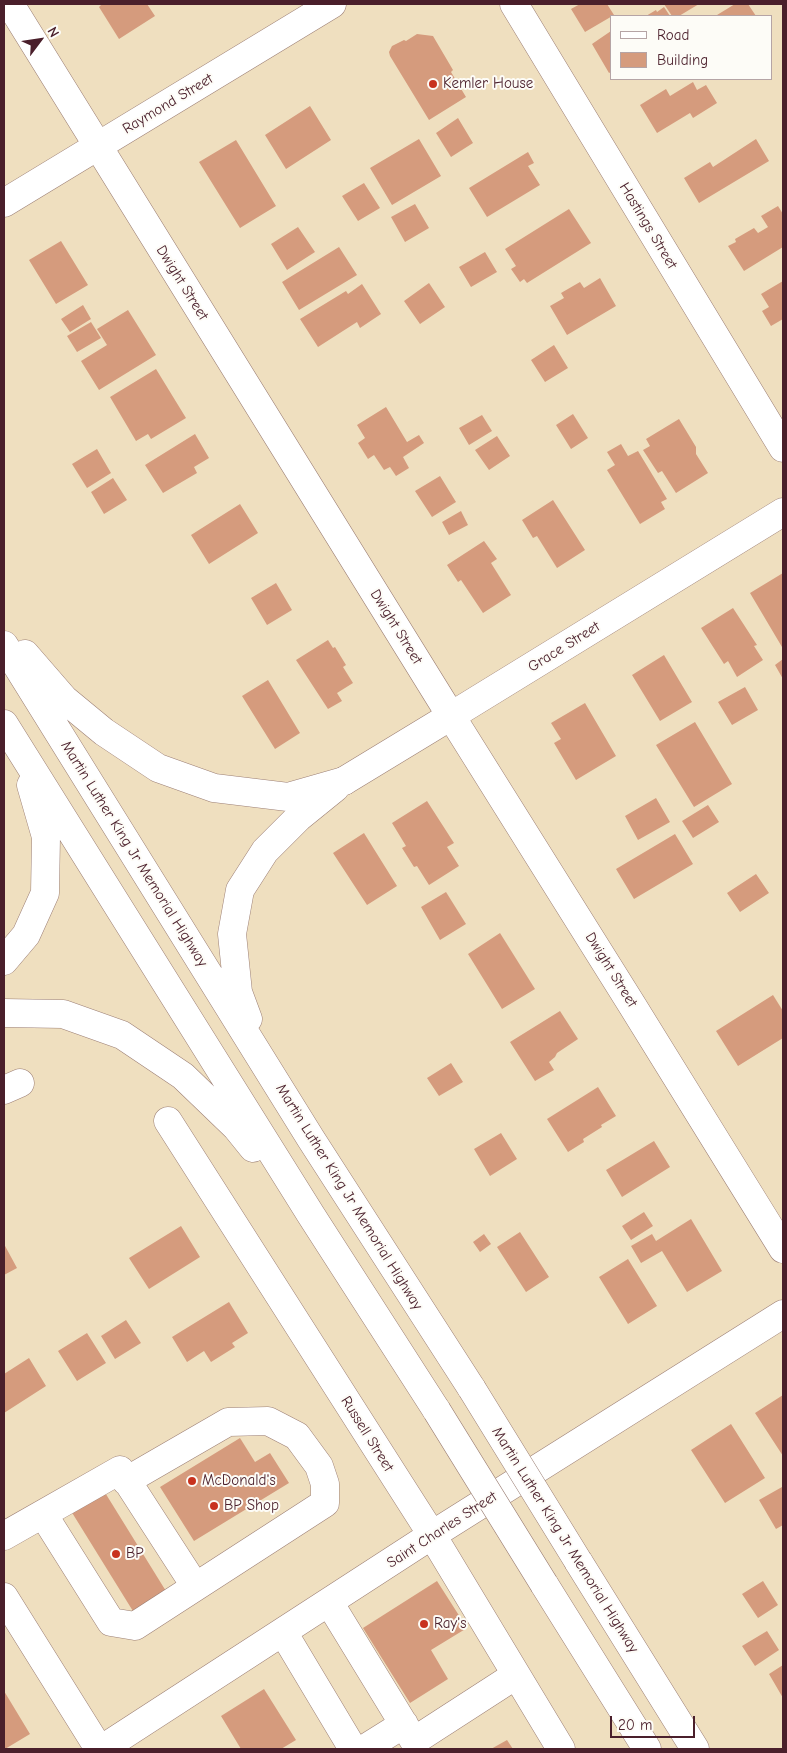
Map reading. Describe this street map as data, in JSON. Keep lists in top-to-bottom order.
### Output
{
  "streets": {
    "main road": [
      "Raymond Street",
      "Hastings Street",
      "Dwight Street",
      "Grace Street",
      "Martin Luther King Jr Memorial Highway",
      "Russell Street",
      "Saint Charles Street"
    ]
  },
  "crossings": [
    ["Raymond Street", "Dwight Street"],
    ["Dwight Street", "Grace Street"],
    ["Russell Street", "Saint Charles Street"]
  ],
  "places": [
    "Kemler House",
    "McDonald's",
    "BP Shop",
    "BP",
    "Ray's"
  ],
  "legend": ["Road", "Building"],
  "scale_bar": "20 m",
  "north": "top right"
}
